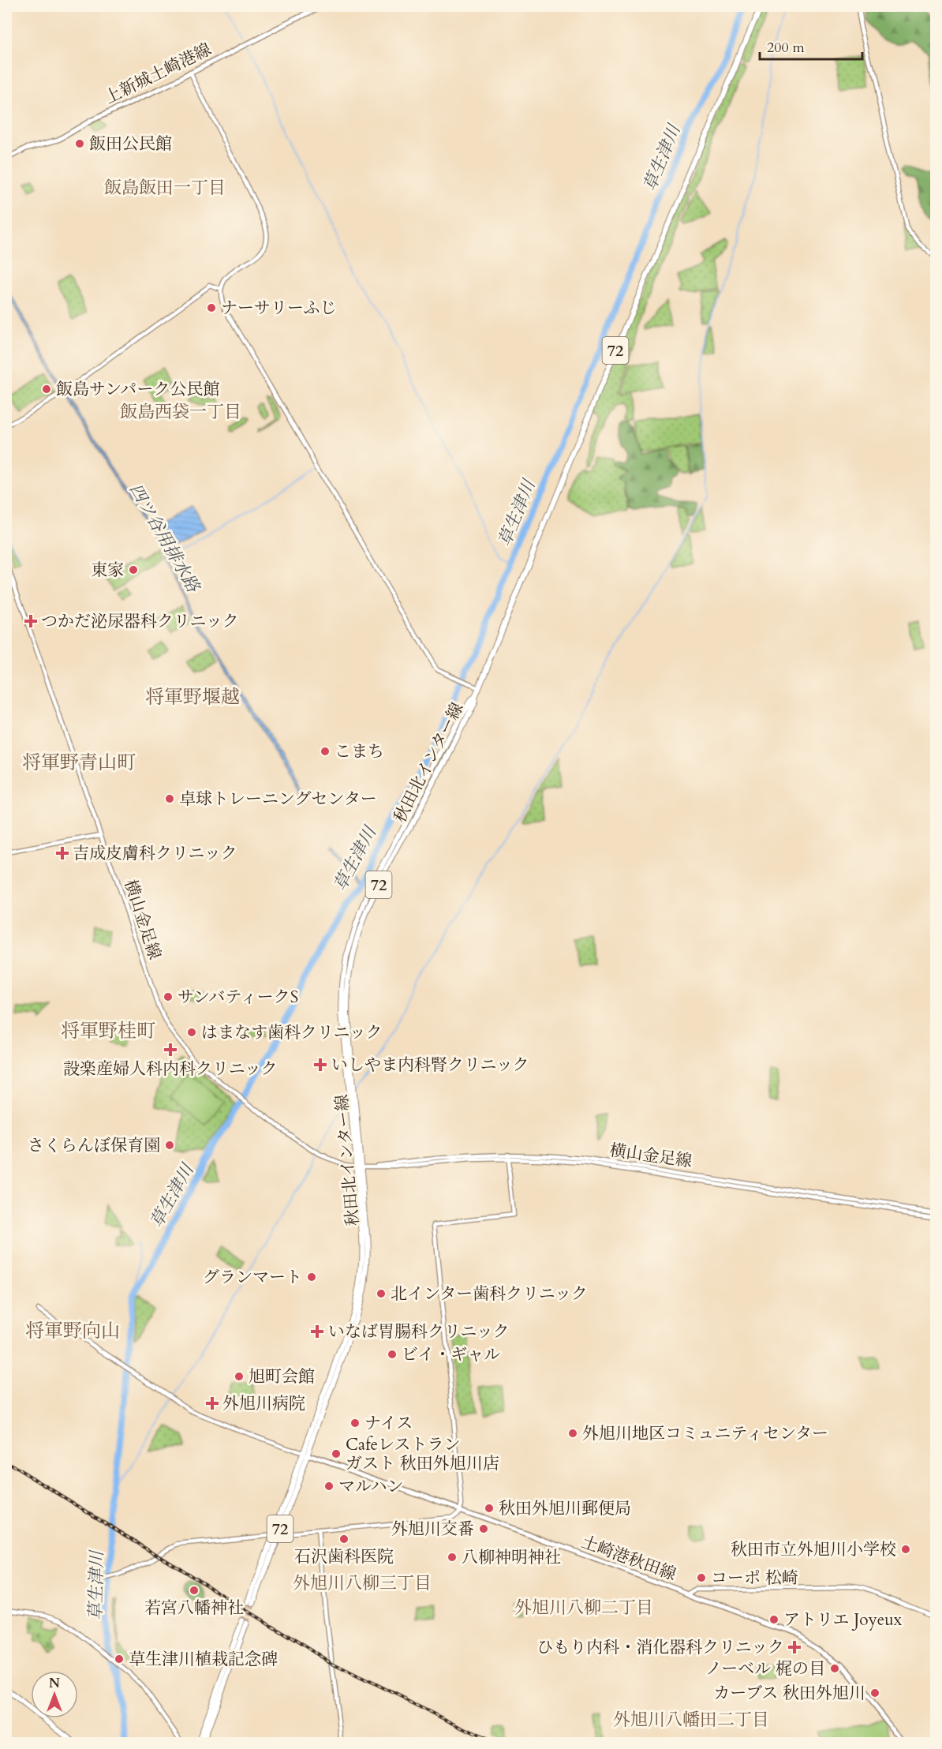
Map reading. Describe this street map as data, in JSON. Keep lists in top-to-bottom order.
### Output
{
  "streets": {
    "main road": [
      "上新城土崎港線",
      "72",
      "秋田北インター線",
      "土崎港秋田線"
    ],
    "street": ["横山金足線"]
  },
  "crossings": [
    ["秋田北インター線", "横山金足線"],
    ["秋田北インター線", "土崎港秋田線"]
  ],
  "districts": [
    "飯島飯田一丁目",
    "飯島西袋一丁目",
    "将軍野堰越",
    "将軍野青山町",
    "将軍野桂町",
    "将軍野向山",
    "外旭川八柳三丁目",
    "外旭川八柳二丁目",
    "外旭川八幡田二丁目"
  ],
  "water": ["草生津川", "四ツ谷用排水路"],
  "places": {
    "other": [
      "飯田公民館",
      "ナーサリーふじ",
      "飯島サンパーク公民館",
      "東家",
      "こまち",
      "卓球トレーニングセンター",
      "サンバティークS",
      "はまなす歯科クリニック",
      "さくらんぼ保育園",
      "グランマート",
      "北インター歯科クリニック",
      "ビイ・ギャル",
      "旭町会館",
      "ナイス",
      "外旭川地区コミュニティセンター",
      "Cafeレストラン ガスト 秋田外旭川店",
      "マルハン",
      "秋田外旭川郵便局",
      "外旭川交番",
      "石沢歯科医院",
      "秋田市立外旭川小学校",
      "八柳神明神社",
      "コーポ 松崎",
      "若宮八幡神社",
      "アトリエ Joyeux",
      "草生津川植栽記念碑",
      "ノーベル 梶の目",
      "カーブス 秋田外旭川"
    ],
    "health": [
      "つかだ泌尿器科クリニック",
      "吉成皮膚科クリニック",
      "設楽産婦人科内科クリニック",
      "いしやま内科腎クリニック",
      "いなば胃腸科クリニック",
      "外旭川病院",
      "ひもり内科・消化器科クリニック"
    ]
  },
  "scale_bar": "200 m",
  "north": "top"
}
